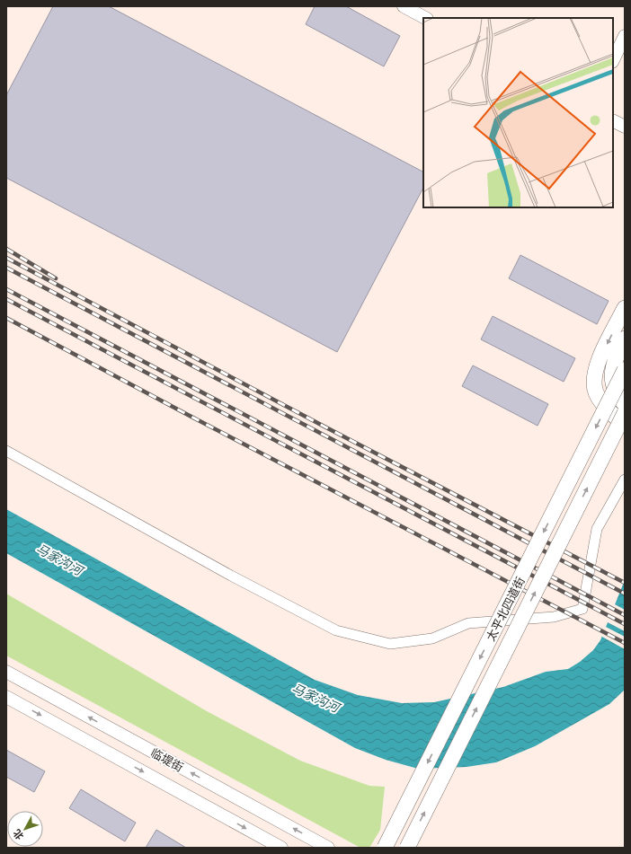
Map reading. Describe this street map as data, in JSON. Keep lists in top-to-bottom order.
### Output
{
  "streets": {
    "main road": ["太平北四道街"],
    "street": ["临堤街"]
  },
  "water": ["马家沟河"],
  "north": "bottom left"
}
